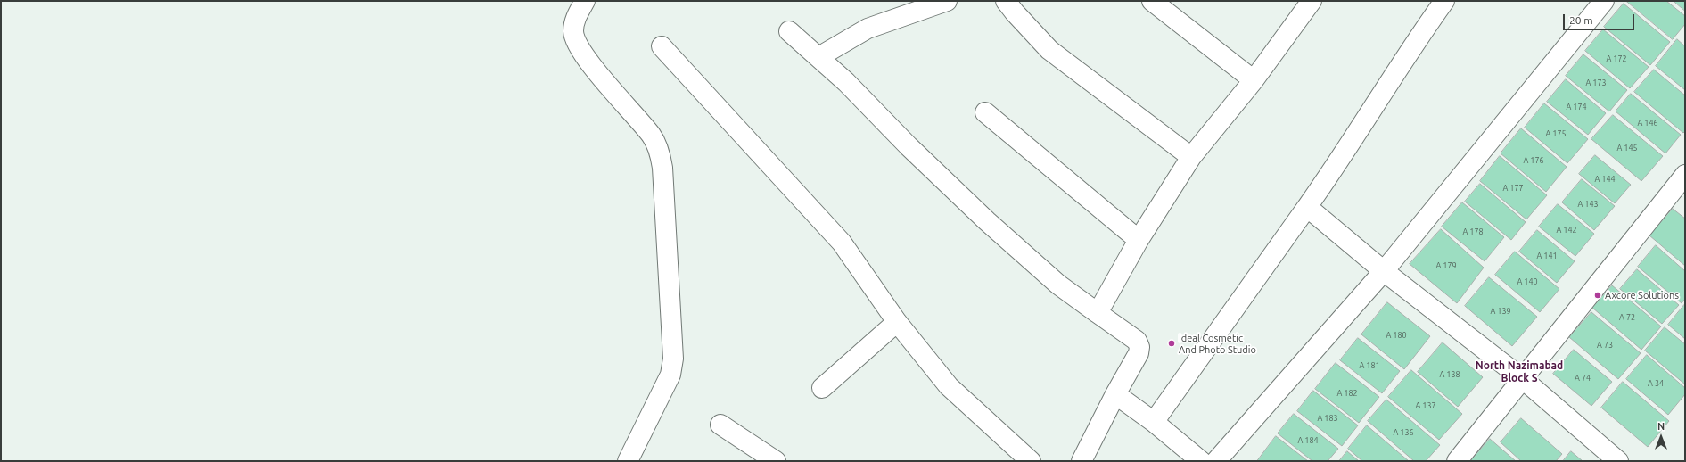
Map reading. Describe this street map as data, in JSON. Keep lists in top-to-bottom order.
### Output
{
  "districts": ["North Nazimabad Block S"],
  "places": ["Axcore Solutions", "Ideal Cosmetic And Photo Studio"],
  "house_numbers": [
    "A 172",
    "A 173",
    "A 174",
    "A 146",
    "A 175",
    "A 145",
    "A 176",
    "A 144",
    "A 177",
    "A 143",
    "A 142",
    "A 178",
    "A 141",
    "A 179",
    "A 140",
    "A 139",
    "A 72",
    "A 180",
    "A 73",
    "A 181",
    "A 138",
    "A 74",
    "A 34",
    "A 182",
    "A 137",
    "A 183",
    "A 136",
    "A 184"
  ],
  "scale_bar": "20 m",
  "north": "top"
}
